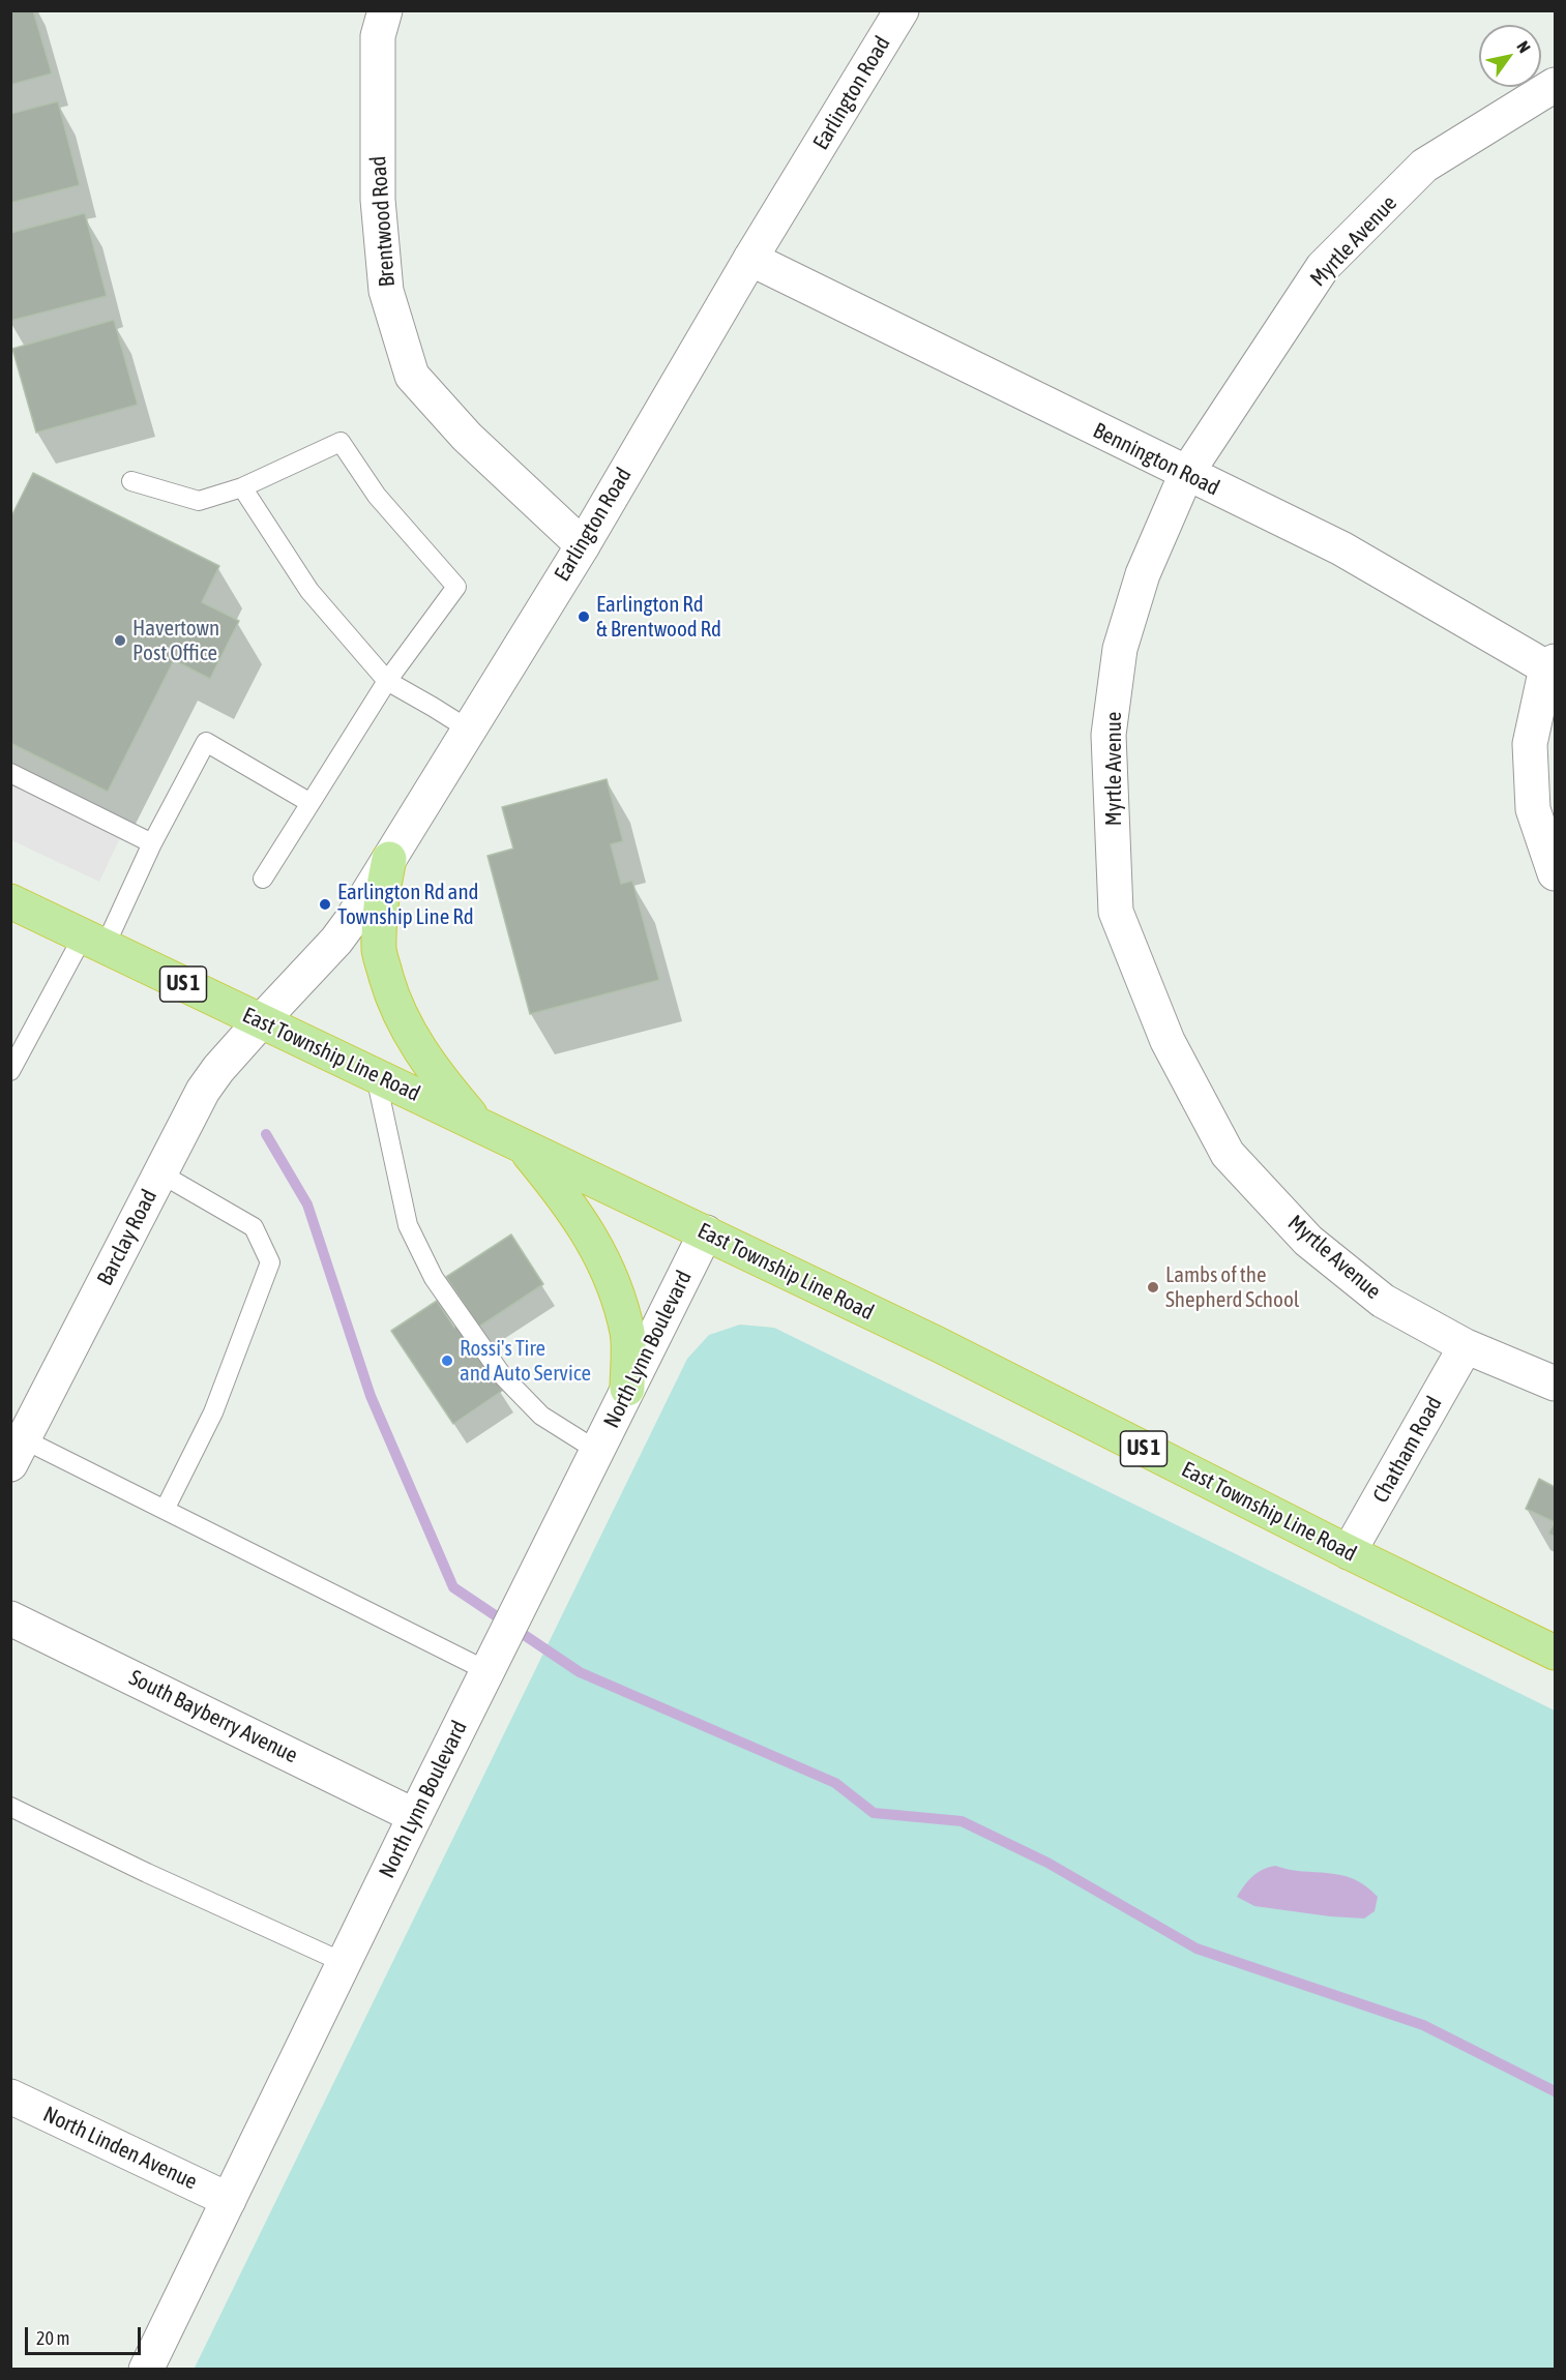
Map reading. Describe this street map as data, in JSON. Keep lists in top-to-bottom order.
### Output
{
  "streets": {
    "highway": ["US 1", "East Township Line Road"],
    "street": [
      "Earlington Road",
      "Brentwood Road",
      "Myrtle Avenue",
      "Bennington Road",
      "Barclay Road",
      "North Lynn Boulevard",
      "Chatham Road",
      "South Bayberry Avenue",
      "North Linden Avenue"
    ]
  },
  "crossings": [
    ["Earlington Road", "Brentwood Road"],
    ["Earlington Road", "Bennington Road"],
    ["Earlington Road", "East Township Line Road"],
    ["Earlington Road", "Barclay Road"],
    ["Myrtle Avenue", "Bennington Road"],
    ["Myrtle Avenue", "Chatham Road"],
    ["East Township Line Road", "Barclay Road"],
    ["East Township Line Road", "North Lynn Boulevard"],
    ["East Township Line Road", "Chatham Road"],
    ["North Lynn Boulevard", "South Bayberry Avenue"],
    ["North Lynn Boulevard", "North Linden Avenue"]
  ],
  "places": [
    "Earlington Rd & Brentwood Rd",
    "Havertown Post Office",
    "Earlington Rd and Township Line Rd",
    "Lambs of the Shepherd School",
    "Rossi's Tire and Auto Service"
  ],
  "scale_bar": "20 m",
  "north": "top right"
}
